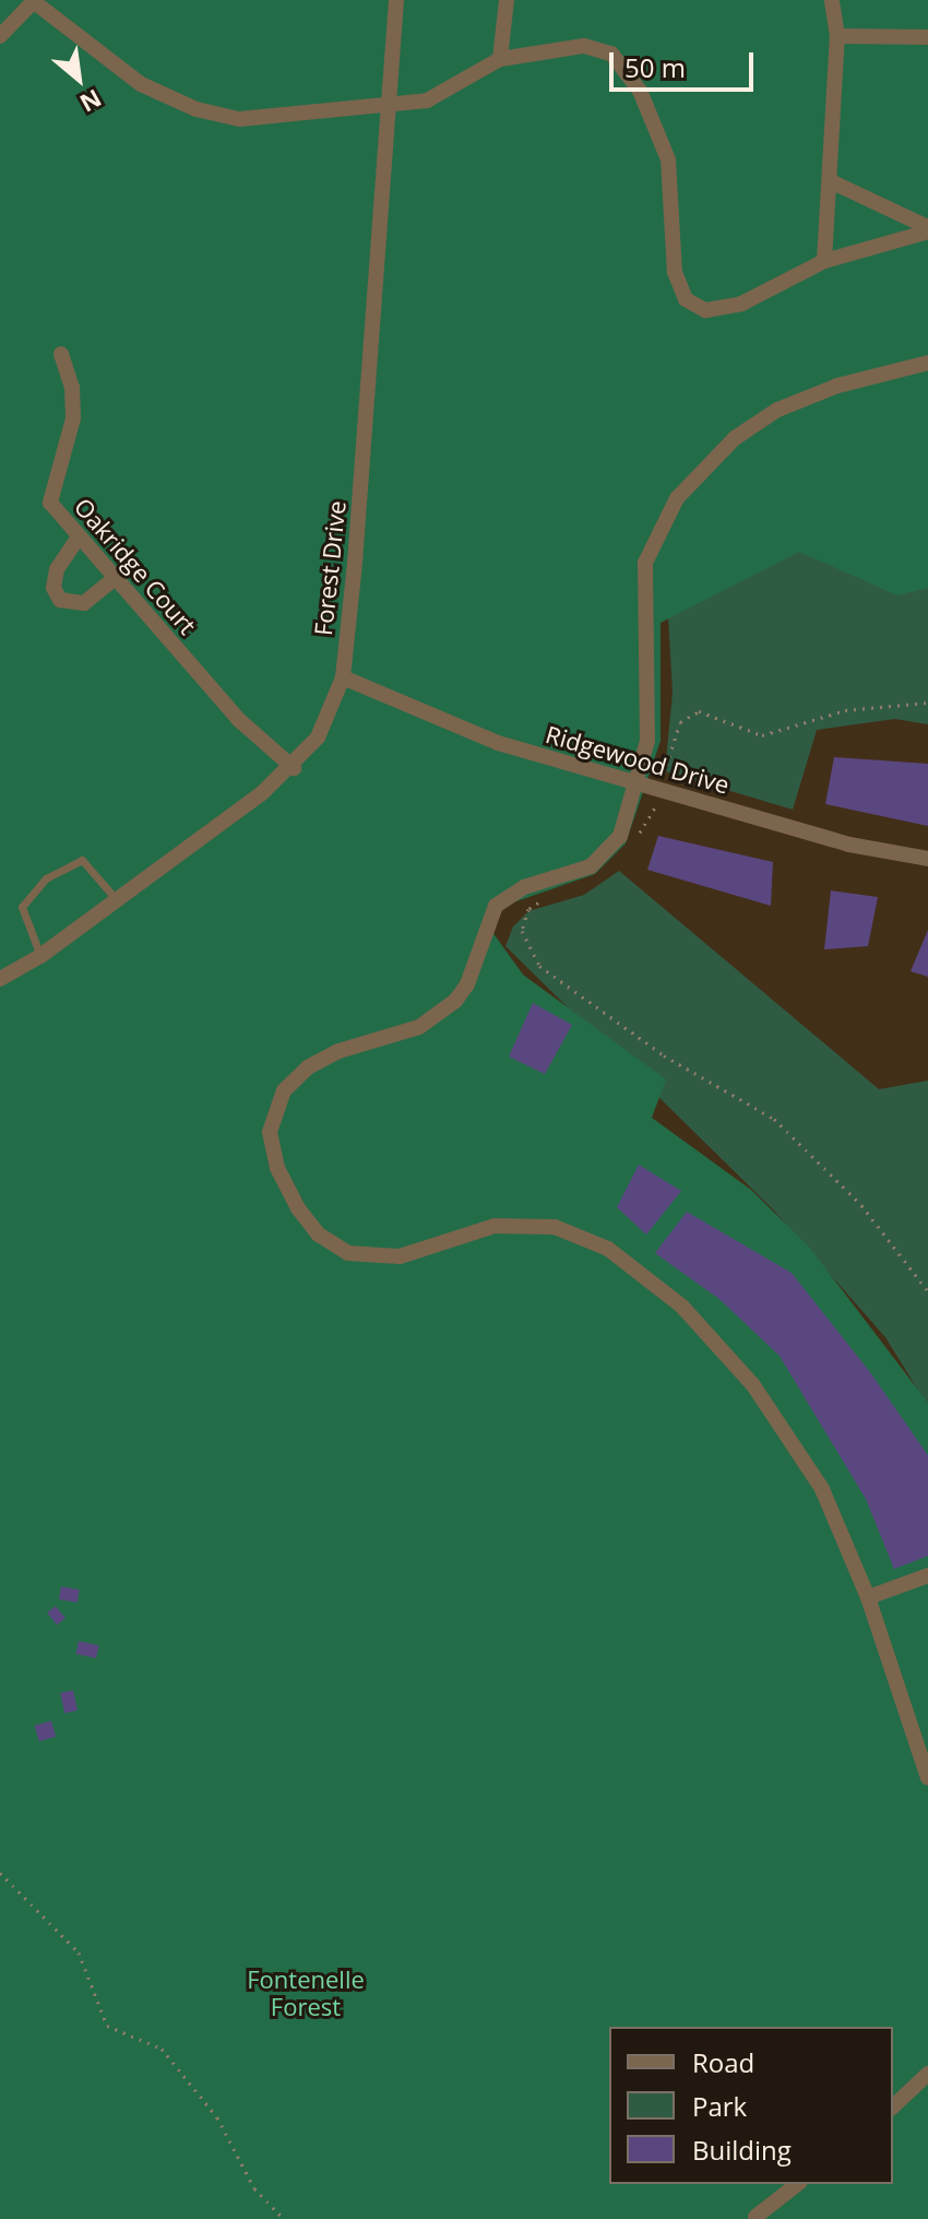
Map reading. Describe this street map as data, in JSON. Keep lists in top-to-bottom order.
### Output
{
  "streets": {
    "street": ["Oakridge Court", "Forest Drive", "Ridgewood Drive"]
  },
  "crossings": [
    ["Oakridge Court", "Forest Drive"],
    ["Forest Drive", "Ridgewood Drive"]
  ],
  "parks": ["Fontenelle Forest"],
  "legend": ["Road", "Park", "Building"],
  "scale_bar": "50 m",
  "north": "bottom right"
}
